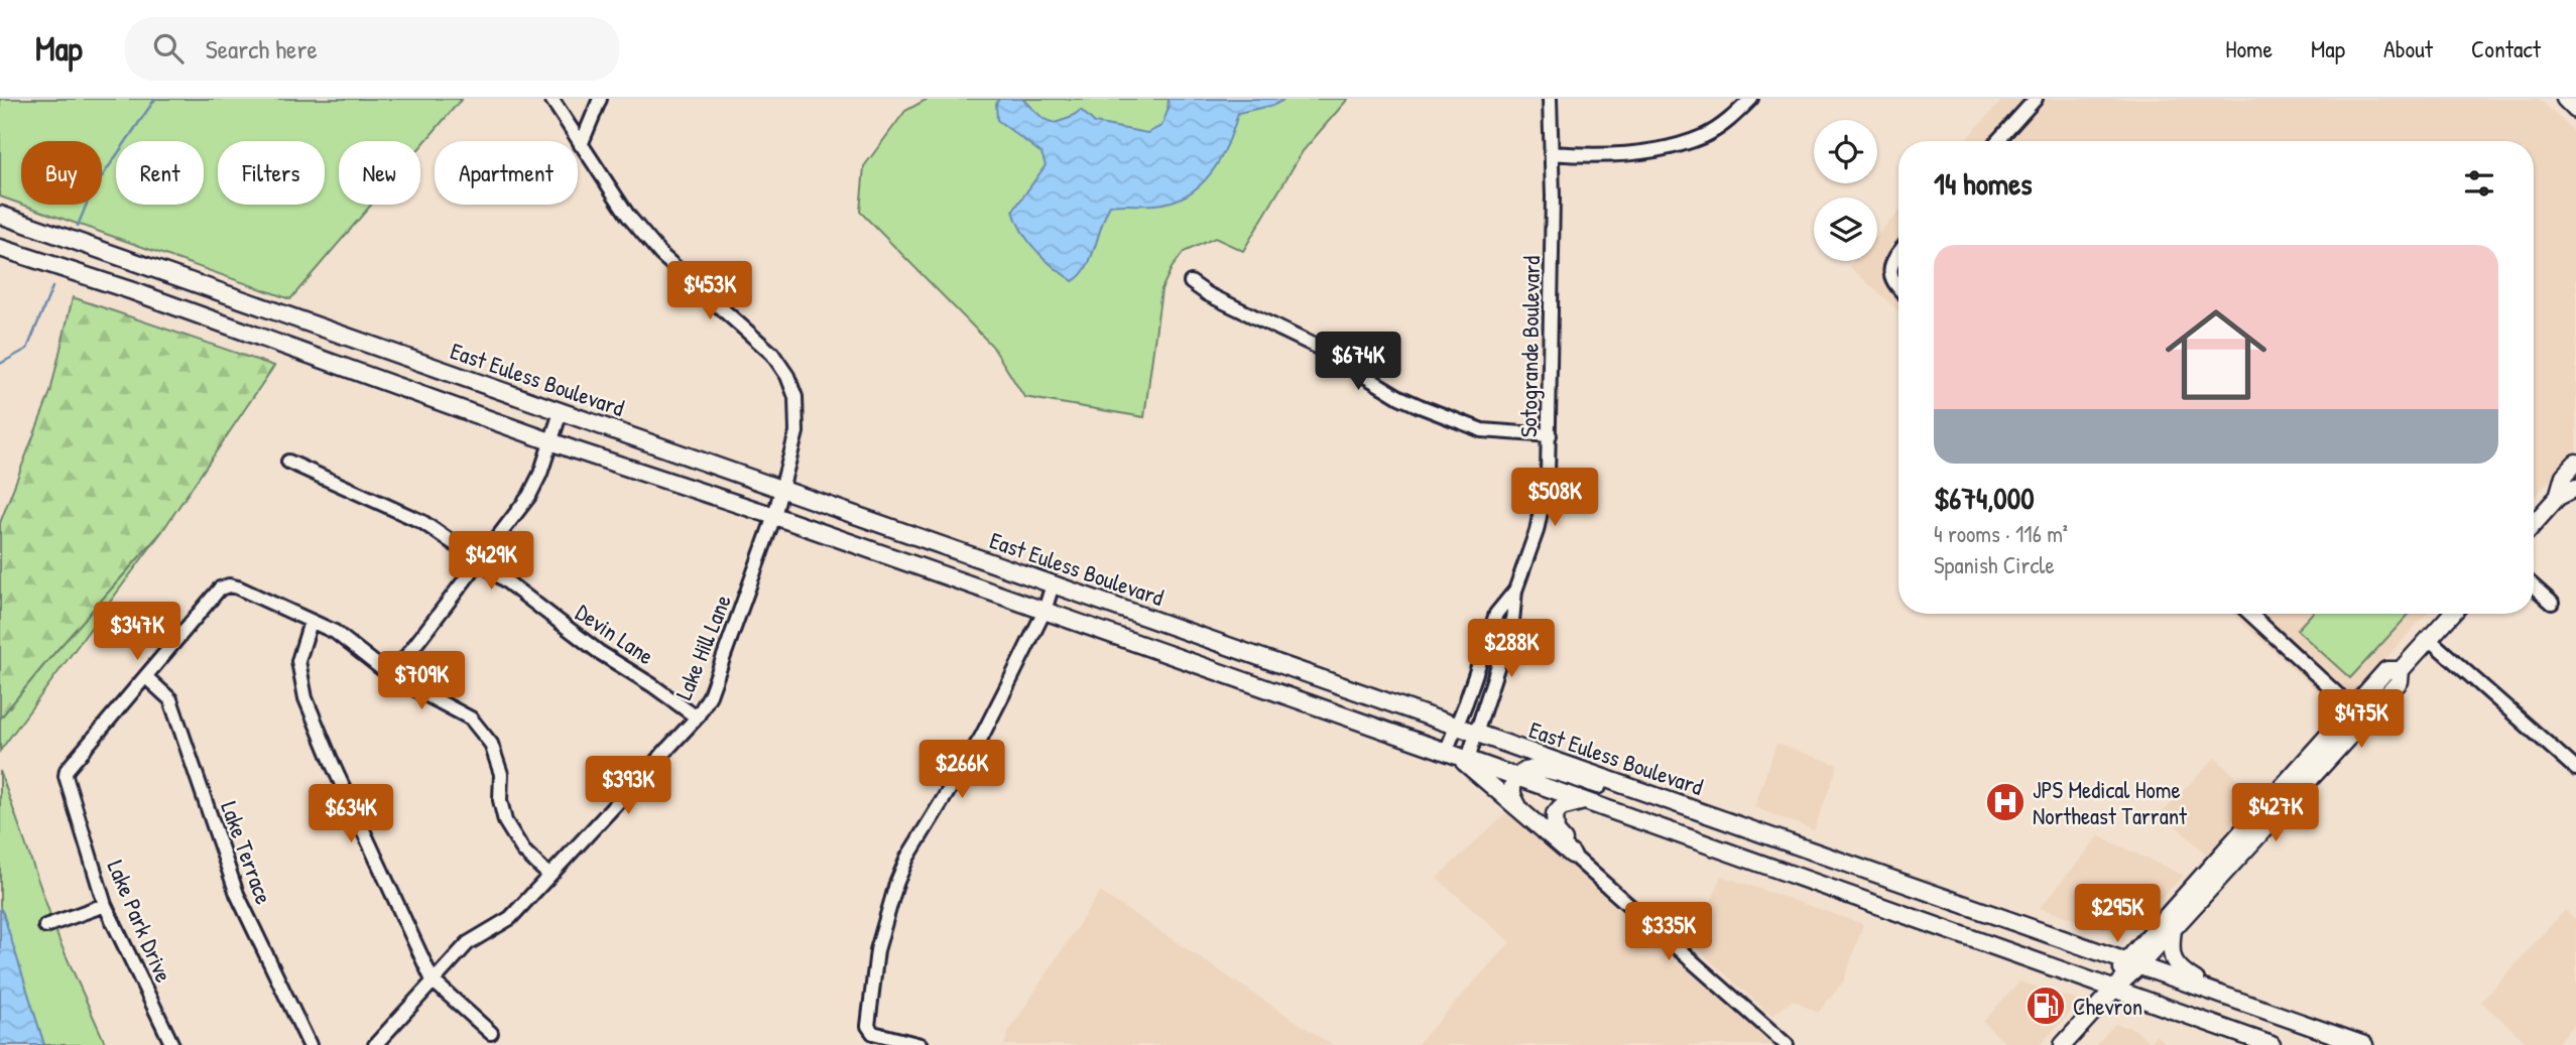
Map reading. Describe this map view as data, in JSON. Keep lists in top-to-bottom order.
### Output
{
  "streets": {
    "main road": ["East Euless Boulevard"],
    "street": [
      "Sotogrande Boulevard",
      "Devin Lane",
      "Lake Hill Lane",
      "Lake Terrace",
      "Lake Park Drive"
    ]
  },
  "crossings": [
    ["Sotogrande Boulevard", "East Euless Boulevard"],
    ["East Euless Boulevard", "Lake Hill Lane"],
    ["Devin Lane", "Lake Hill Lane"],
    ["Lake Terrace", "Lake Park Drive"]
  ],
  "places": {
    "hospital": ["JPS Medical Home Northeast Tarrant"],
    "fuel station": ["Chevron"]
  },
  "page": {
    "header": "Map",
    "search": "Search here",
    "nav": [
      "Home",
      "Map",
      "About",
      "Contact"
    ],
    "chip": [
      "Buy",
      "Rent",
      "Filters",
      "New",
      "Apartment"
    ],
    "heading": "14 homes",
    "list": [
      {
        "name": "$674,000",
        "note": "4 rooms · 116 m² · Spanish Circle"
      }
    ],
    "price": [
      "$453K",
      "$674K",
      "$508K",
      "$429K",
      "$347K",
      "$288K",
      "$709K",
      "$475K",
      "$266K",
      "$393K",
      "$427K",
      "$634K",
      "$295K",
      "$335K"
    ]
  }
}
